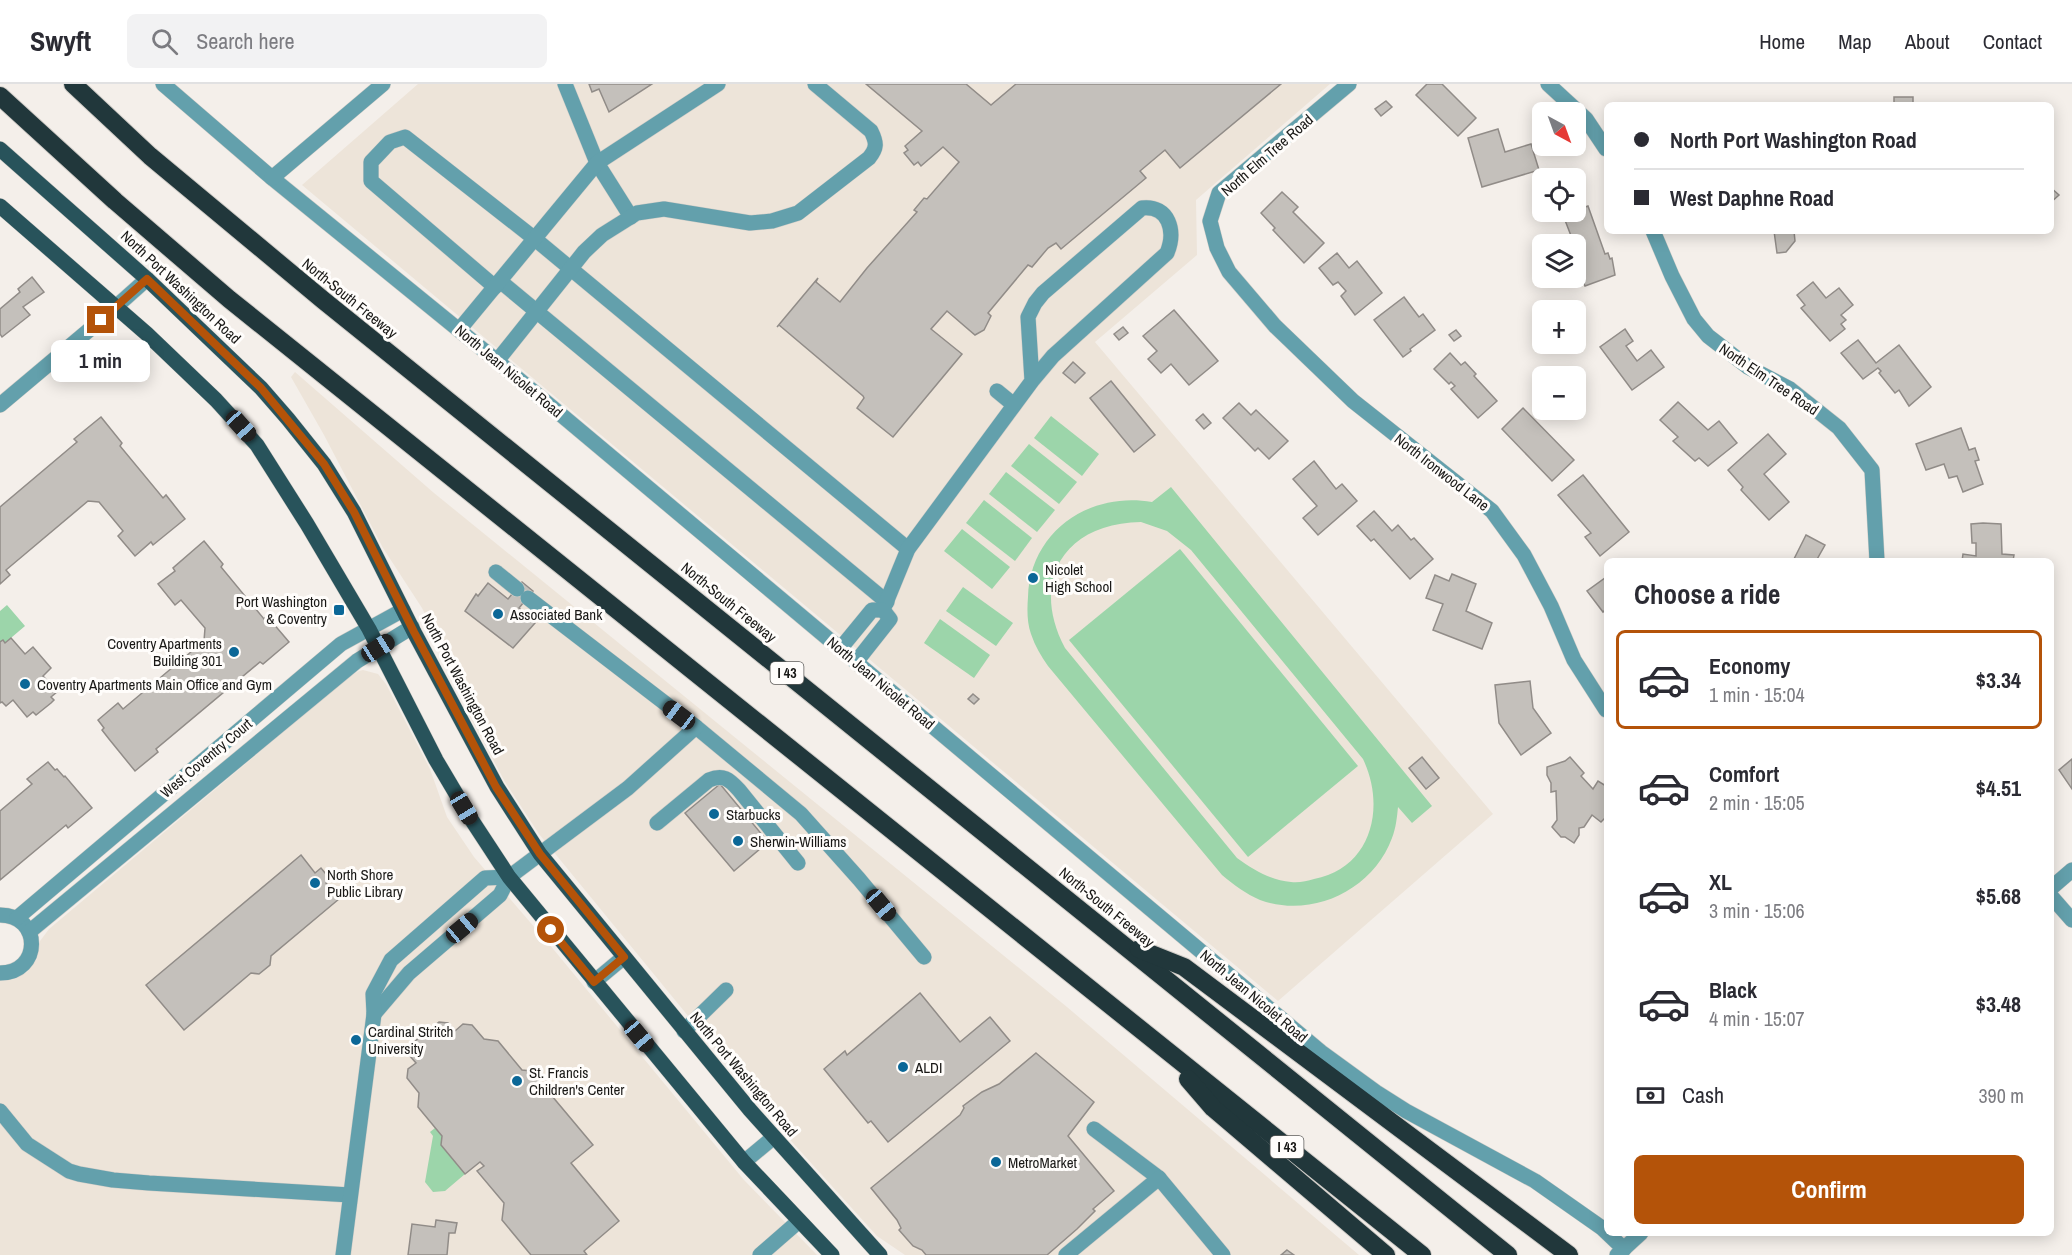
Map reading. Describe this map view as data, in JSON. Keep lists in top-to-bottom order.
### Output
{
  "streets": {
    "highway": ["North-South Freeway", "I 43"],
    "main road": ["North Port Washington Road"],
    "street": [
      "North Elm Tree Road",
      "North Jean Nicolet Road",
      "North Ironwood Lane",
      "West Coventry Court"
    ]
  },
  "crossings": [
    ["North Elm Tree Road", "North Ironwood Lane"],
    ["North Port Washington Road", "West Coventry Court"]
  ],
  "places": {
    "other": [
      "Nicolet High School",
      "Associated Bank",
      "Coventry Apartments Building 301",
      "Coventry Apartments Main Office and Gym",
      "Starbucks",
      "Sherwin-Williams",
      "North Shore Public Library",
      "Cardinal Stritch University",
      "ALDI",
      "St. Francis Children's Center",
      "MetroMarket"
    ],
    "transit": ["Port Washington & Coventry"]
  },
  "north": "bottom right",
  "page": {
    "header": "Swyft",
    "search": "Search here",
    "nav": [
      "Home",
      "Map",
      "About",
      "Contact"
    ],
    "map_buttons": ["+", "−"],
    "banner": ["North Port Washington Road", "West Daphne Road"],
    "bubble": "1 min",
    "heading": "Choose a ride",
    "list": [
      {
        "name": "Economy",
        "note": "1 min · 15:04",
        "value": "$3.34"
      },
      {
        "name": "Comfort",
        "note": "2 min · 15:05",
        "value": "$4.51"
      },
      {
        "name": "XL",
        "note": "3 min · 15:06",
        "value": "$5.68"
      },
      {
        "name": "Black",
        "note": "4 min · 15:07",
        "value": "$3.48"
      }
    ],
    "pay": ["Cash", "390 m"],
    "buttons": "Confirm"
  }
}
